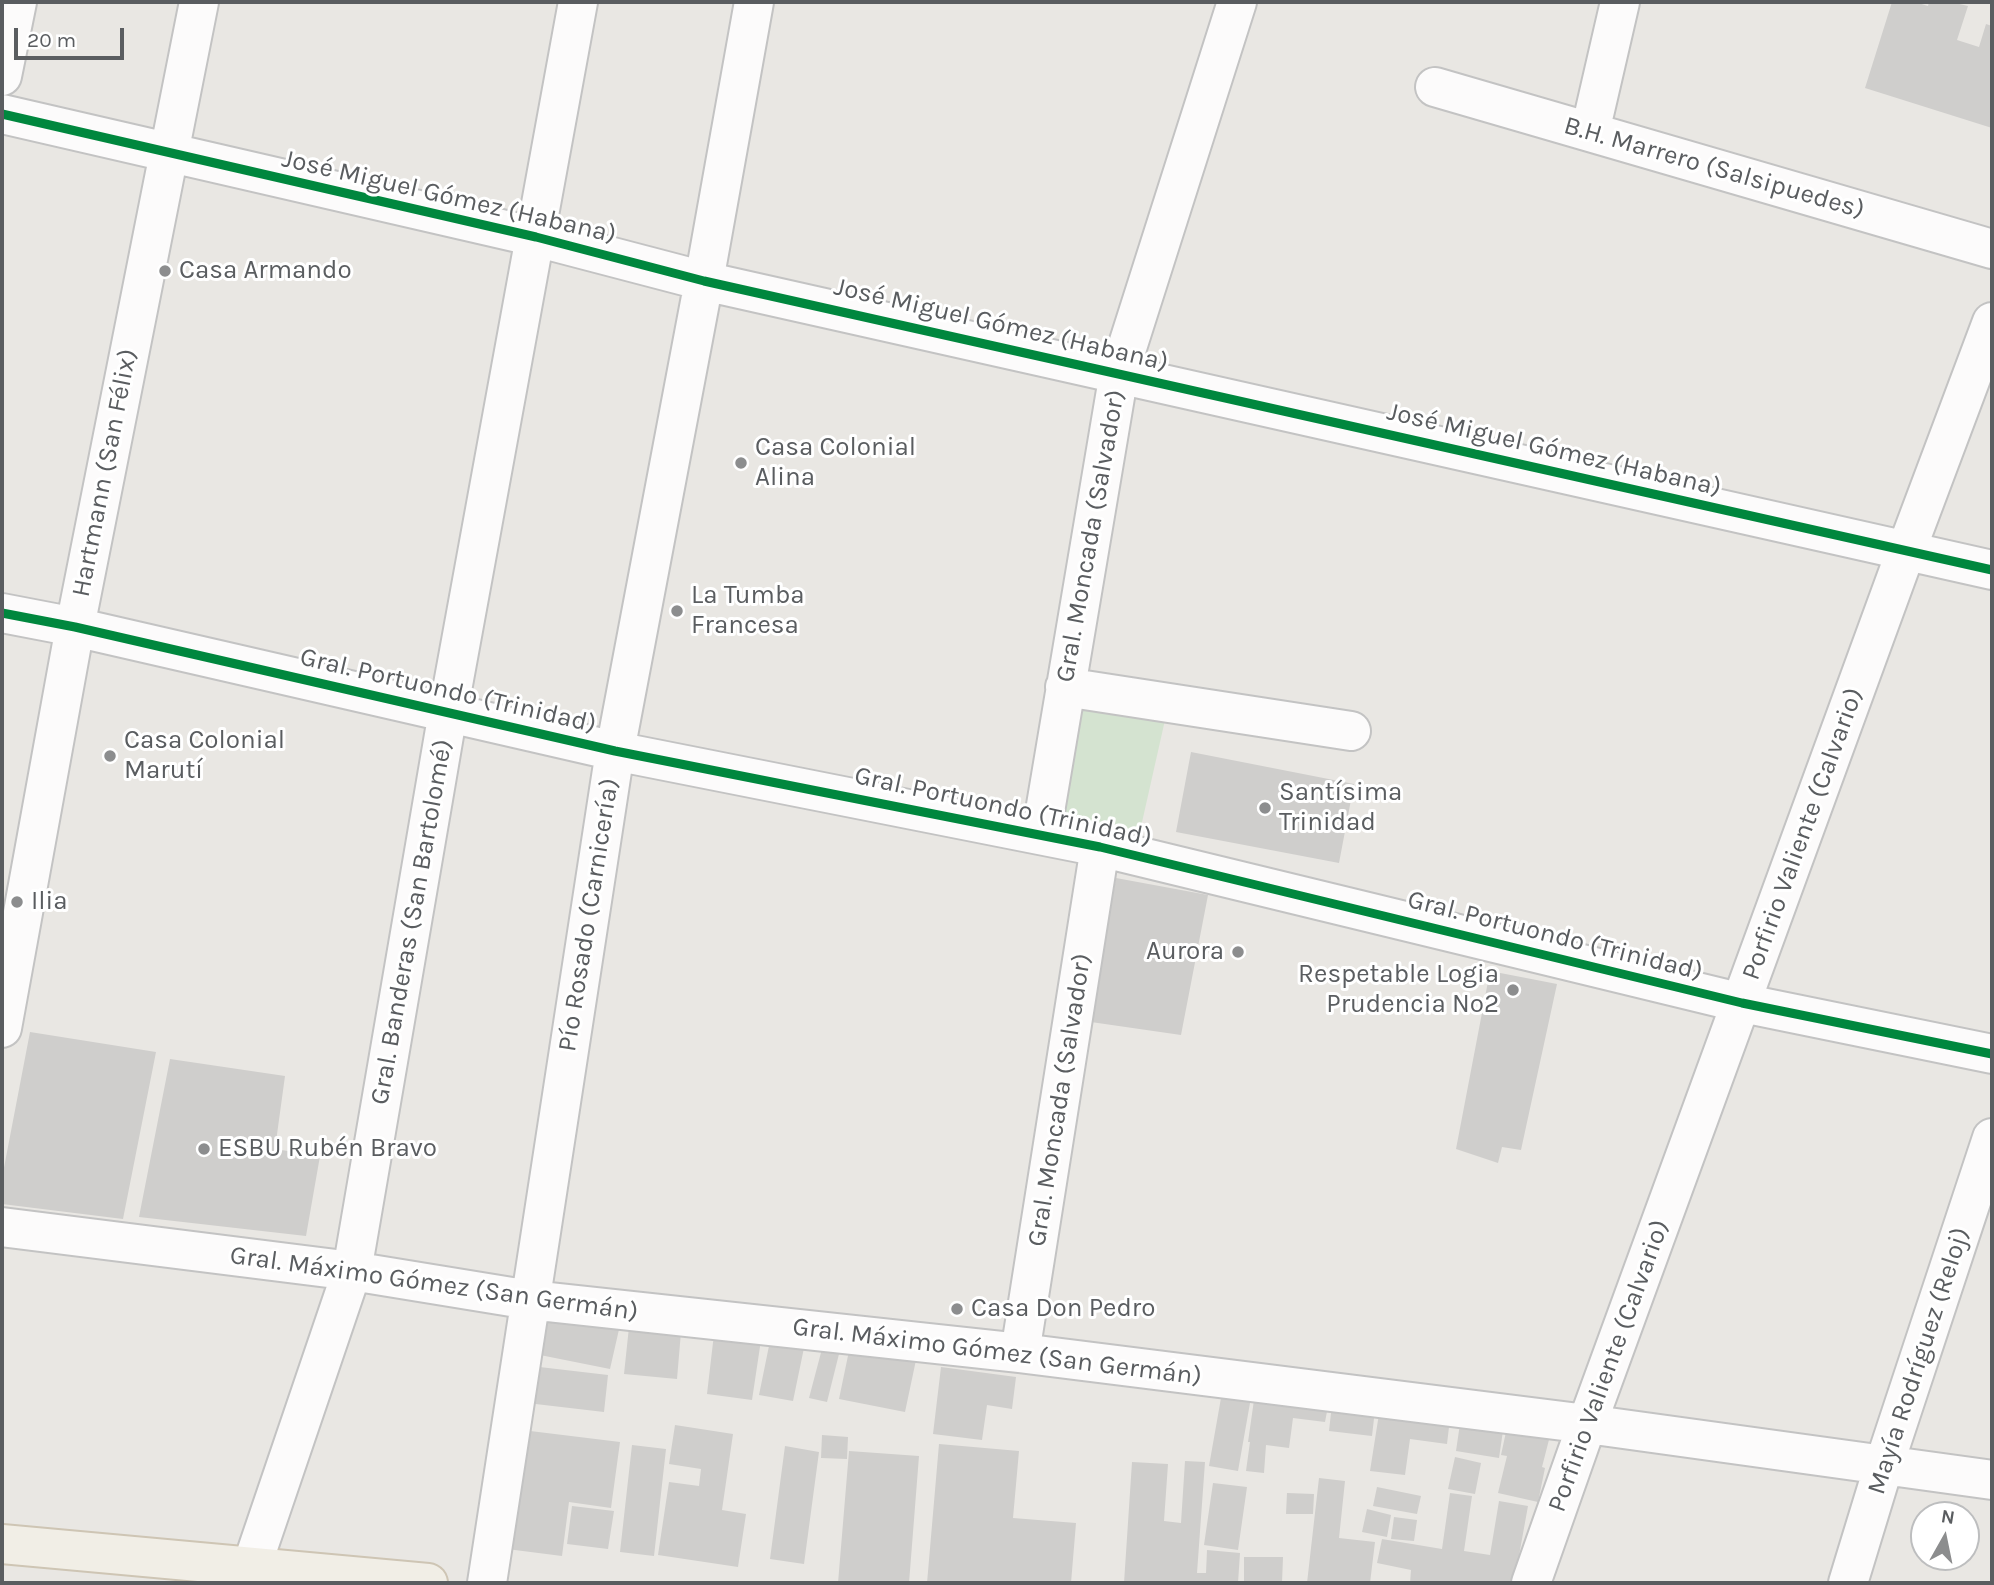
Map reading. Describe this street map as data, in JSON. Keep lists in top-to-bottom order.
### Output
{
  "streets": {
    "street": [
      "B.H. Marrero (Salsipuedes)",
      "José Miguel Gómez (Habana)",
      "Hartmann (San Félix)",
      "Gral. Moncada (Salvador)",
      "Gral. Portuondo (Trinidad)",
      "Porfirio Valiente (Calvario)",
      "Pío Rosado (Carnicería)",
      "Gral. Banderas (San Bartolomé)",
      "Gral. Máximo Gómez (San Germán)",
      "Mayía Rodríguez (Reloj)"
    ]
  },
  "crossings": [
    ["José Miguel Gómez (Habana)", "Hartmann (San Félix)"],
    ["José Miguel Gómez (Habana)", "Gral. Moncada (Salvador)"],
    ["José Miguel Gómez (Habana)", "Porfirio Valiente (Calvario)"],
    ["José Miguel Gómez (Habana)", "Pío Rosado (Carnicería)"],
    ["José Miguel Gómez (Habana)", "Gral. Banderas (San Bartolomé)"],
    ["Hartmann (San Félix)", "Gral. Portuondo (Trinidad)"],
    ["Gral. Moncada (Salvador)", "Gral. Portuondo (Trinidad)"],
    ["Gral. Moncada (Salvador)", "Gral. Máximo Gómez (San Germán)"],
    ["Gral. Portuondo (Trinidad)", "Porfirio Valiente (Calvario)"],
    ["Gral. Portuondo (Trinidad)", "Pío Rosado (Carnicería)"],
    ["Gral. Portuondo (Trinidad)", "Gral. Banderas (San Bartolomé)"],
    ["Porfirio Valiente (Calvario)", "Gral. Máximo Gómez (San Germán)"],
    ["Pío Rosado (Carnicería)", "Gral. Máximo Gómez (San Germán)"],
    ["Gral. Banderas (San Bartolomé)", "Gral. Máximo Gómez (San Germán)"],
    ["Gral. Máximo Gómez (San Germán)", "Mayía Rodríguez (Reloj)"]
  ],
  "places": [
    "Casa Armando",
    "Casa Colonial Alina",
    "La Tumba Francesa",
    "Casa Colonial Marutí",
    "Santísima Trinidad",
    "Ilia",
    "Aurora",
    "Respetable Logia Prudencia No2",
    "ESBU Rubén Bravo",
    "Casa Don Pedro"
  ],
  "scale_bar": "20 m",
  "north": "top"
}
